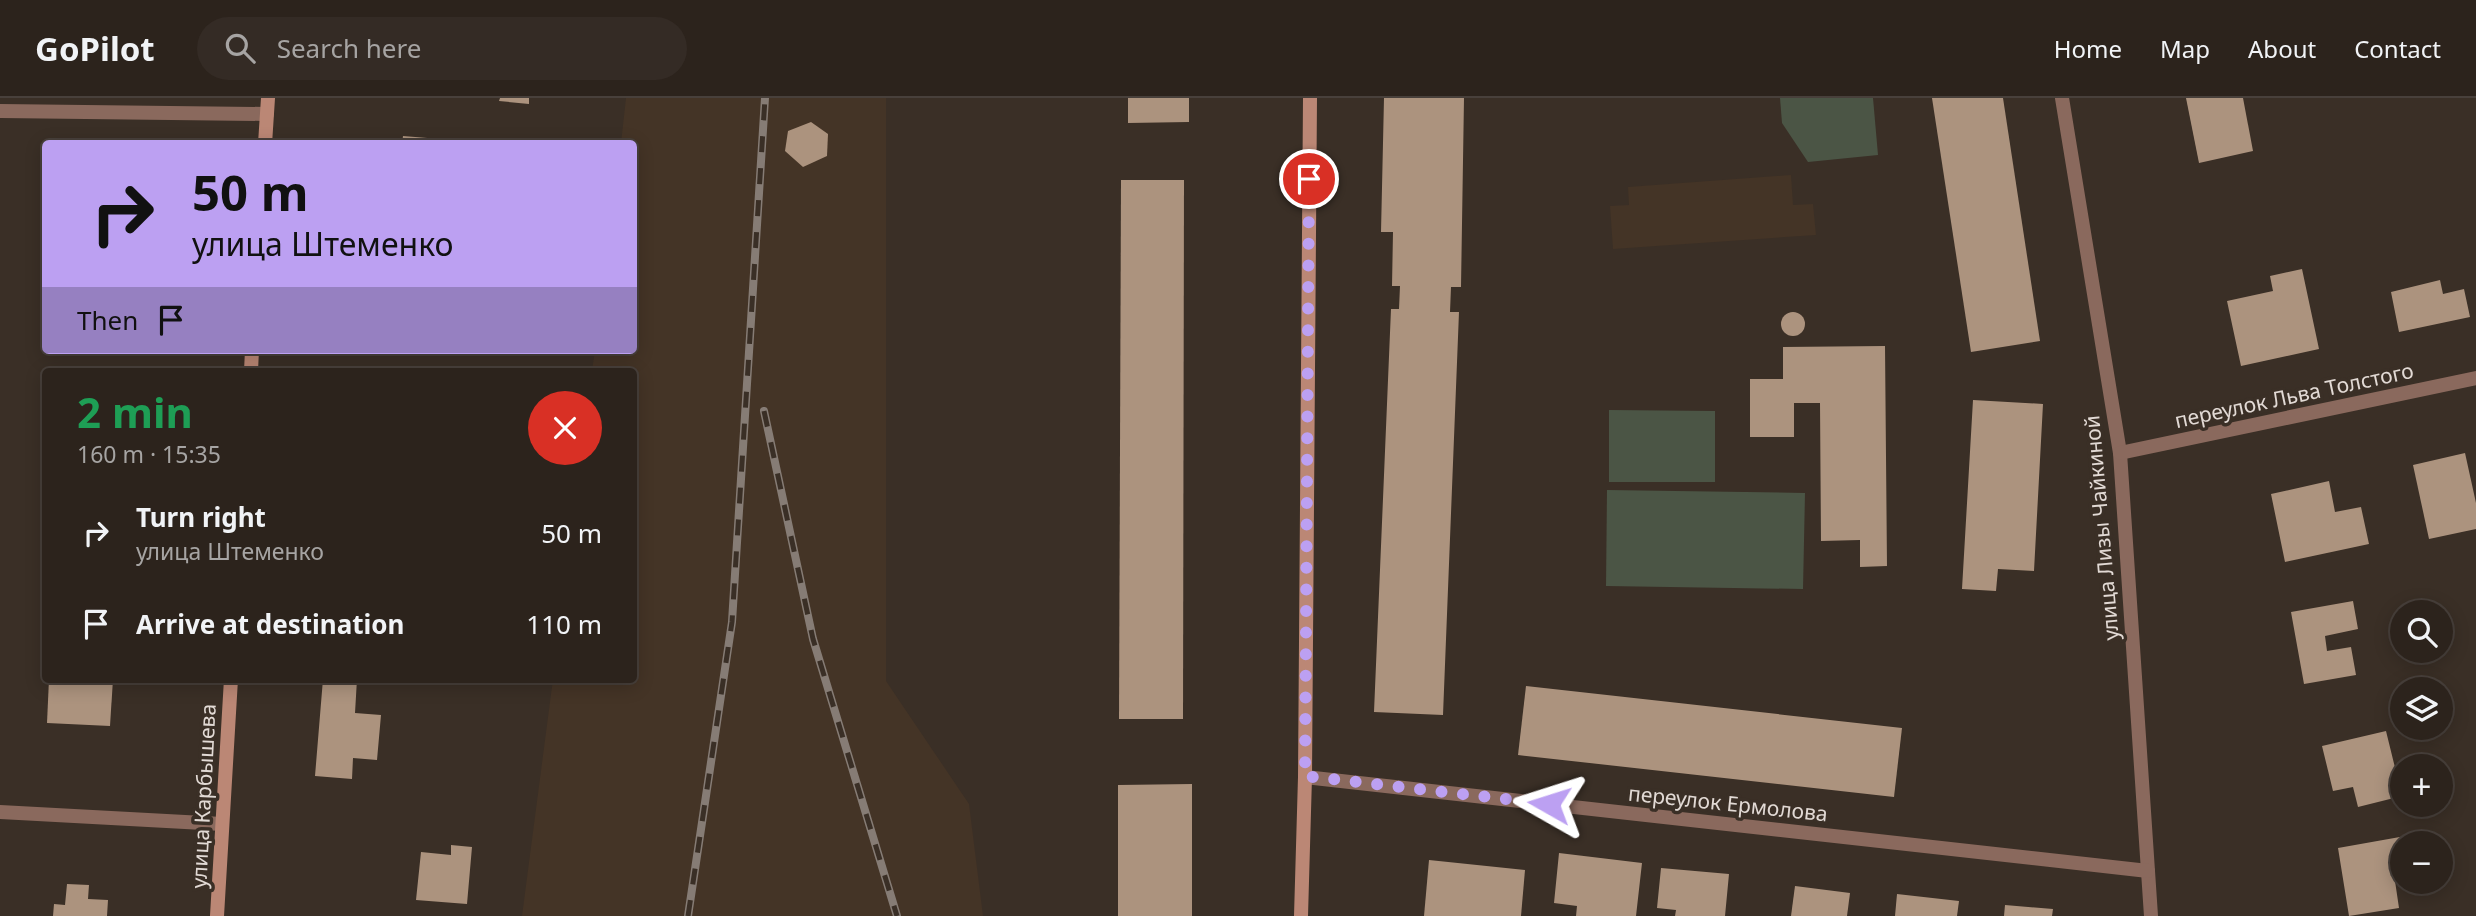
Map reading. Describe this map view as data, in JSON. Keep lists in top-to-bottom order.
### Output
{
  "streets": {
    "main road": ["улица Карбышева"],
    "street": ["переулок Льва Толстого", "улица Лизы Чайкиной", "переулок Ермолова"]
  },
  "crossings": [
    ["переулок Льва Толстого", "улица Лизы Чайкиной"],
    ["улица Лизы Чайкиной", "переулок Ермолова"]
  ],
  "page": {
    "header": "GoPilot",
    "search": "Search here",
    "nav": [
      "Home",
      "Map",
      "About",
      "Contact"
    ],
    "turn": ["50 m", "улица Штеменко"],
    "then": "Then",
    "heading": ["2 min", "160 m · 15:35"],
    "list": [
      {
        "name": "Turn right",
        "note": "улица Штеменко",
        "value": "50 m"
      },
      {
        "name": "Arrive at destination",
        "value": "110 m"
      }
    ],
    "map_buttons": ["+", "−"]
  }
}
